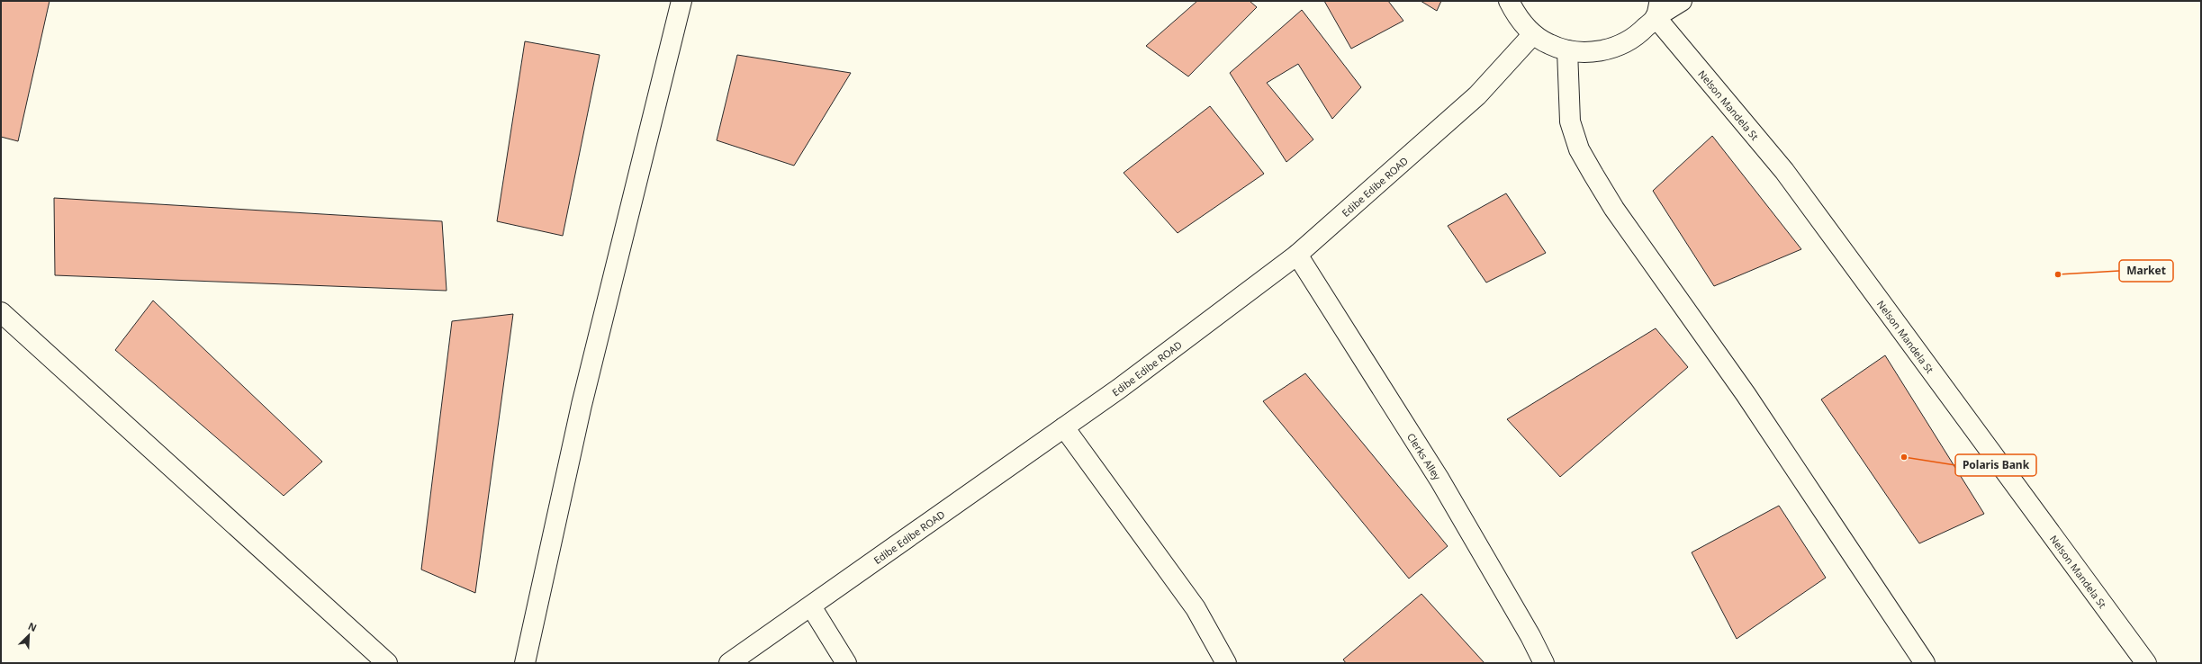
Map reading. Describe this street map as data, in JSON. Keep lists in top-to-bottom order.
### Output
{
  "streets": {
    "street": ["Nelson Mandela St", "Edibe Edibe ROAD", "Clerks Alley"]
  },
  "crossings": [
    ["Edibe Edibe ROAD", "Clerks Alley"]
  ],
  "places": ["Market", "Polaris Bank"],
  "north": "top right"
}
